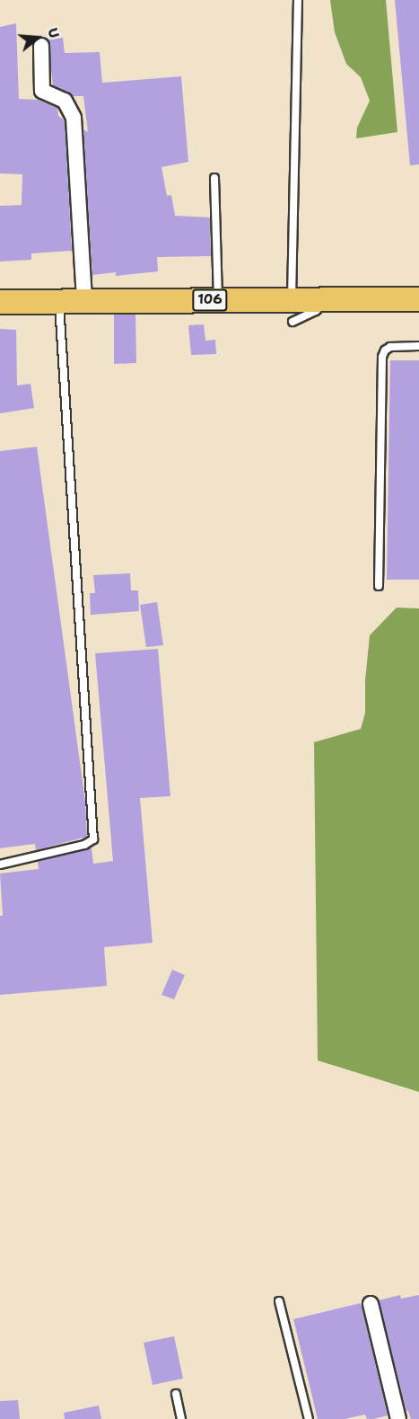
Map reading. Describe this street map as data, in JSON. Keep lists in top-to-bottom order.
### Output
{
  "streets": {
    "main road": ["106"]
  },
  "north": "right"
}
